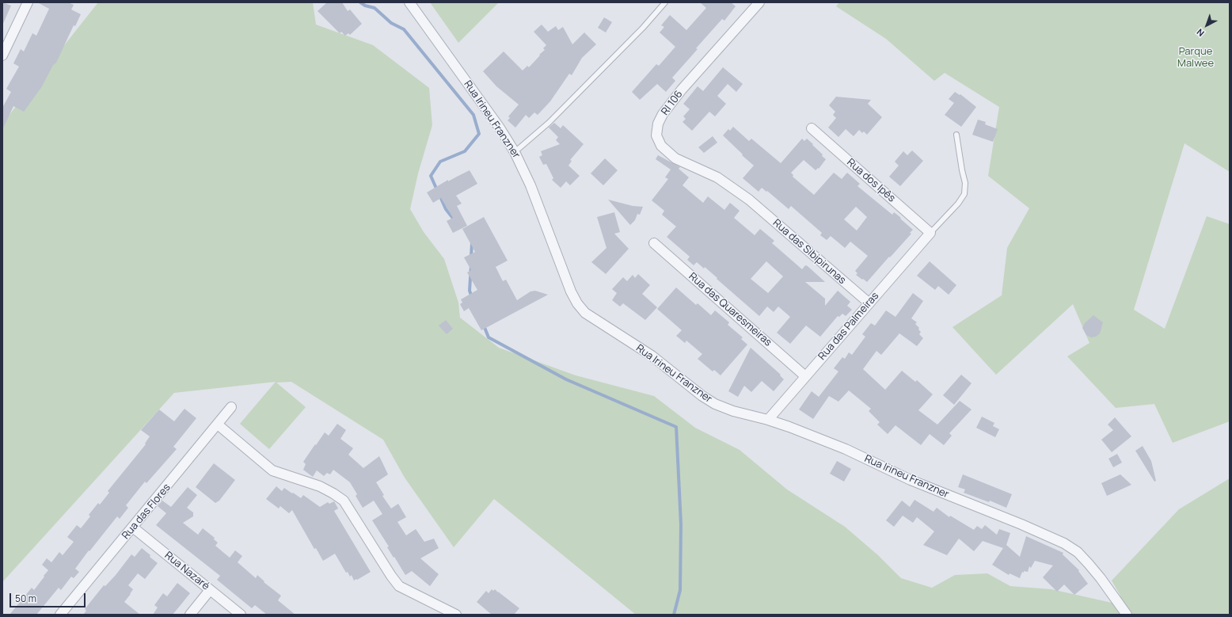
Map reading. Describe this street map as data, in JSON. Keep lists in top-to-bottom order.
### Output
{
  "streets": {
    "street": [
      "RI 106",
      "Rua Irineu Franzner",
      "Rua dos Ipês",
      "Rua das Sibipirunas",
      "Rua das Quaresmeiras",
      "Rua das Palmeiras",
      "Rua das Flores",
      "Rua Nazaré"
    ]
  },
  "crossings": [
    ["RI 106", "Rua das Sibipirunas"],
    ["Rua Irineu Franzner", "Rua das Palmeiras"],
    ["Rua dos Ipês", "Rua das Palmeiras"],
    ["Rua das Sibipirunas", "Rua das Palmeiras"],
    ["Rua das Quaresmeiras", "Rua das Palmeiras"],
    ["Rua das Flores", "Rua Nazaré"]
  ],
  "parks": ["Parque Malwee"],
  "scale_bar": "50 m",
  "north": "bottom left"
}
